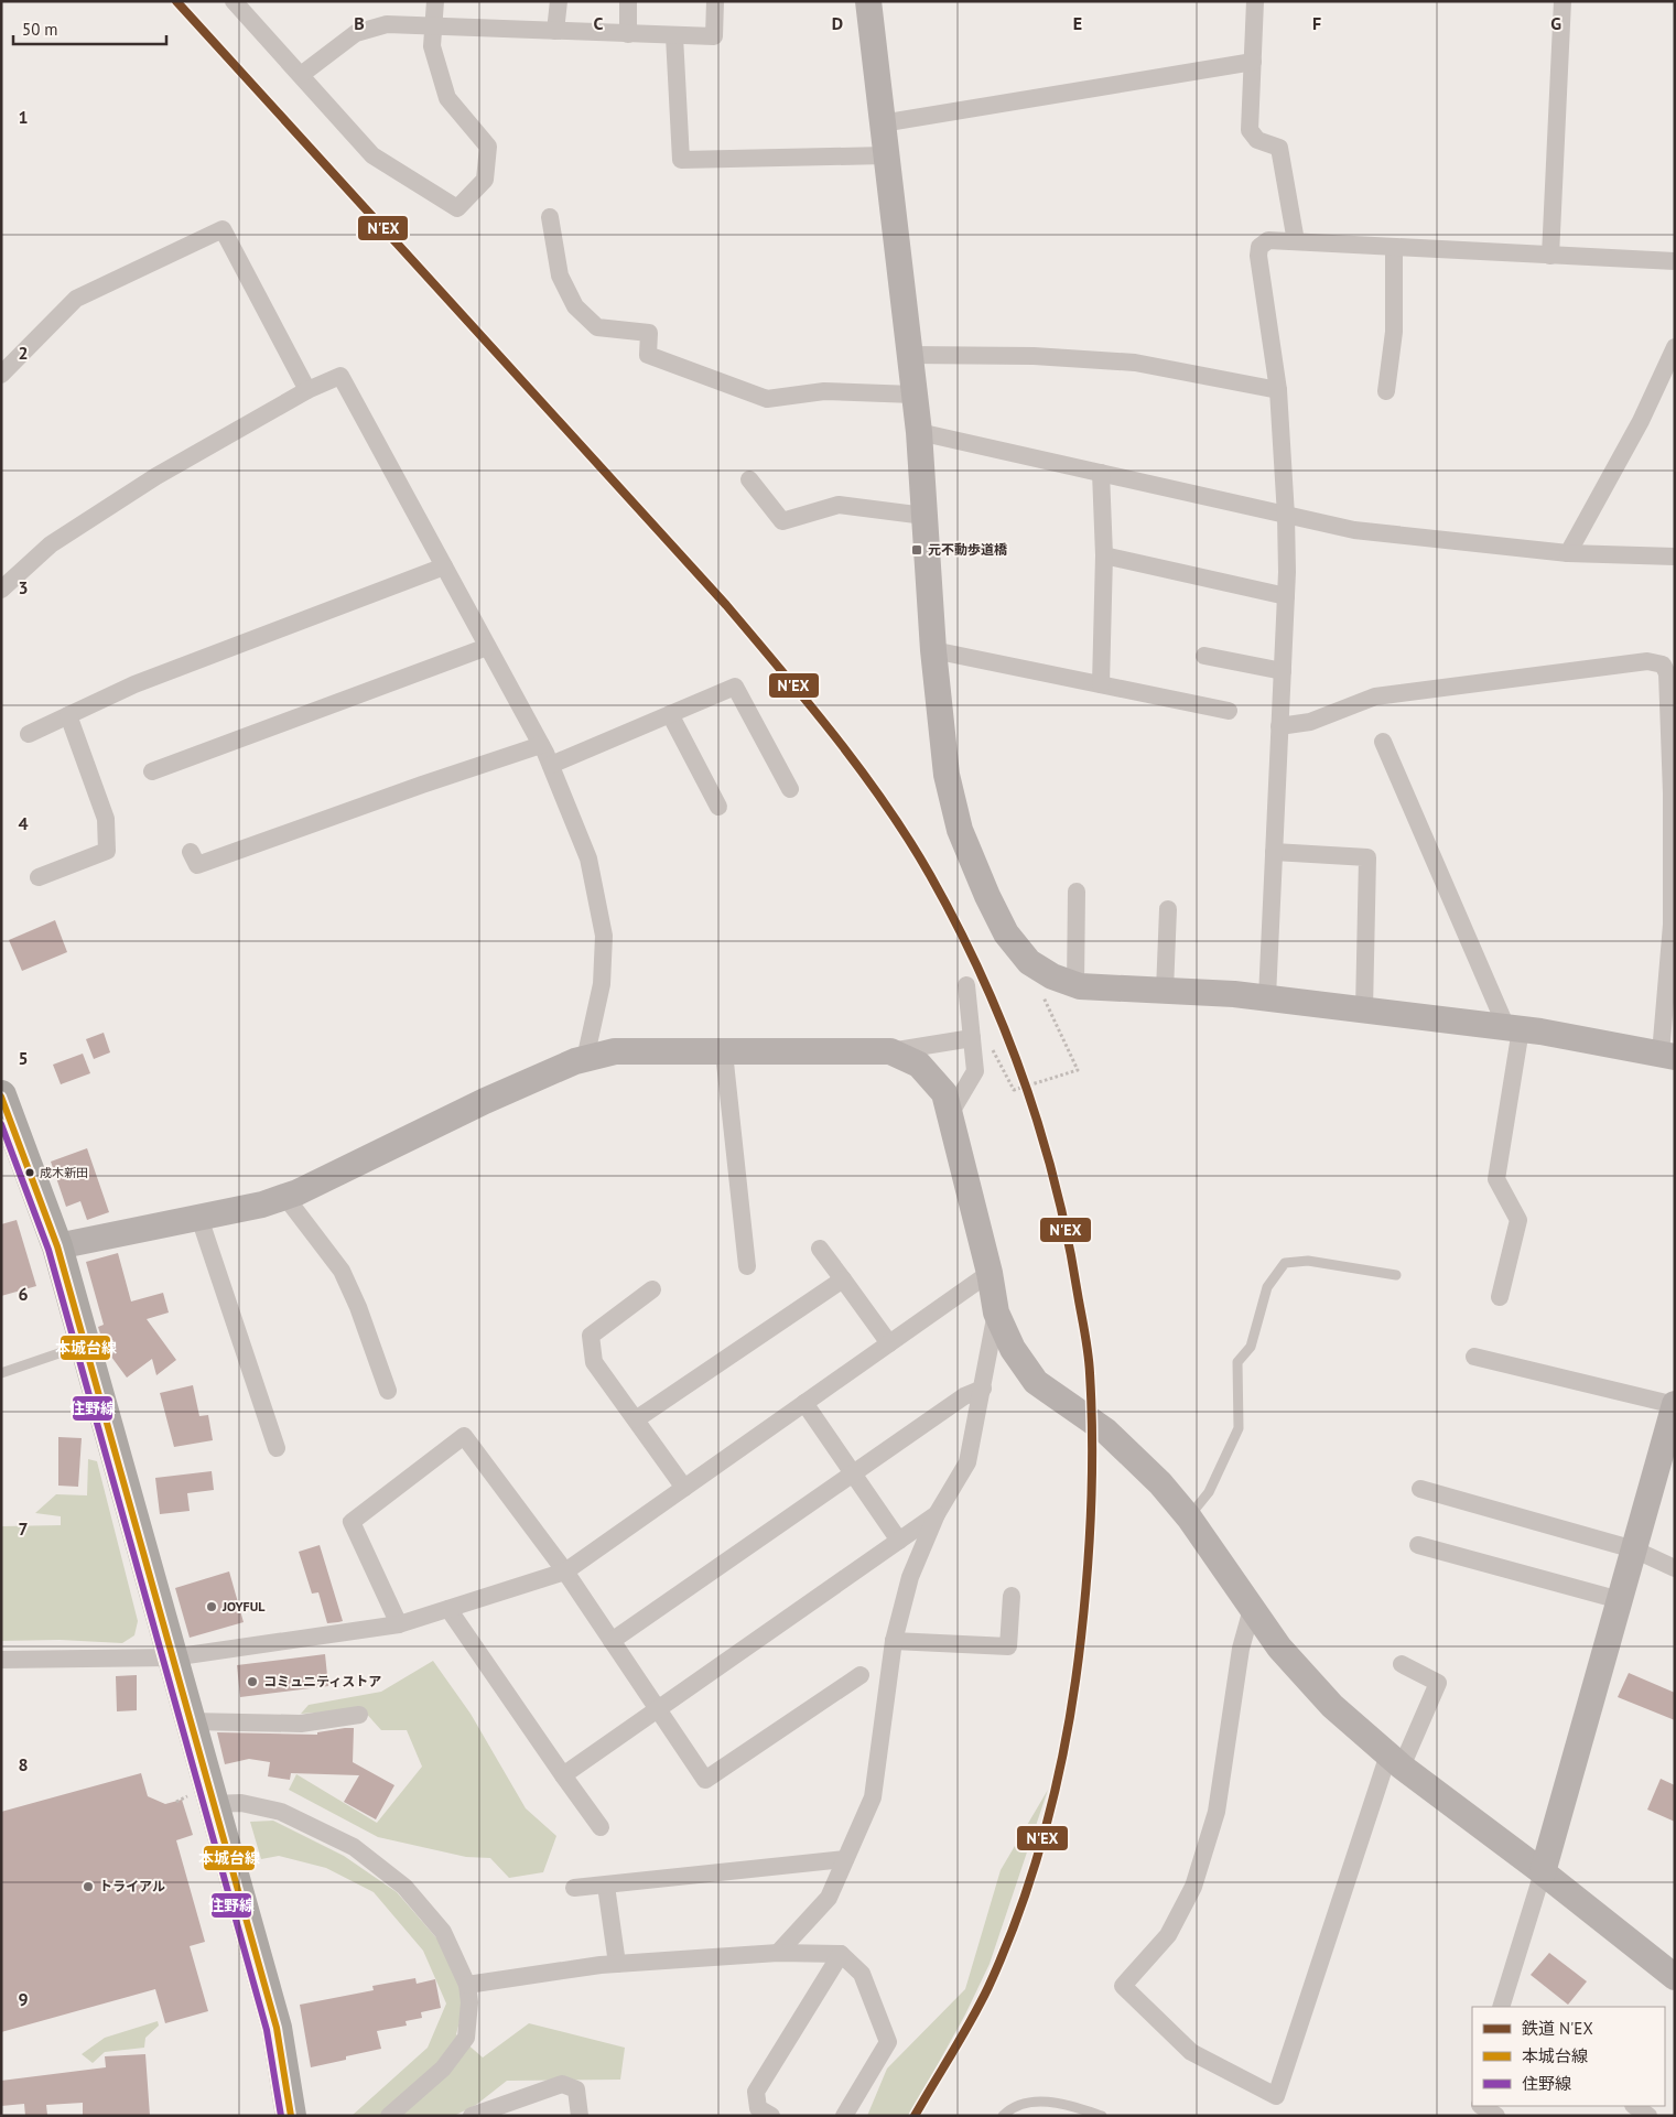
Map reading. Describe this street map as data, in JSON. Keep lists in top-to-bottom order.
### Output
{
  "places": {
    "transit": ["元不動歩道橋"],
    "other": [
      "成木新田",
      "JOYFUL",
      "コミュニティストア",
      "トライアル"
    ]
  },
  "lines": ["rail line N'EX", "transit line 本城台線", "transit line 住野線"],
  "legend": ["鉄道 N'EX", "本城台線", "住野線"],
  "scale_bar": "50 m",
  "grid": {
    "columns": [
      "B",
      "C",
      "D",
      "E",
      "F",
      "G"
    ],
    "rows": [
      "1",
      "2",
      "3",
      "4",
      "5",
      "6",
      "7",
      "8",
      "9"
    ]
  }
}
